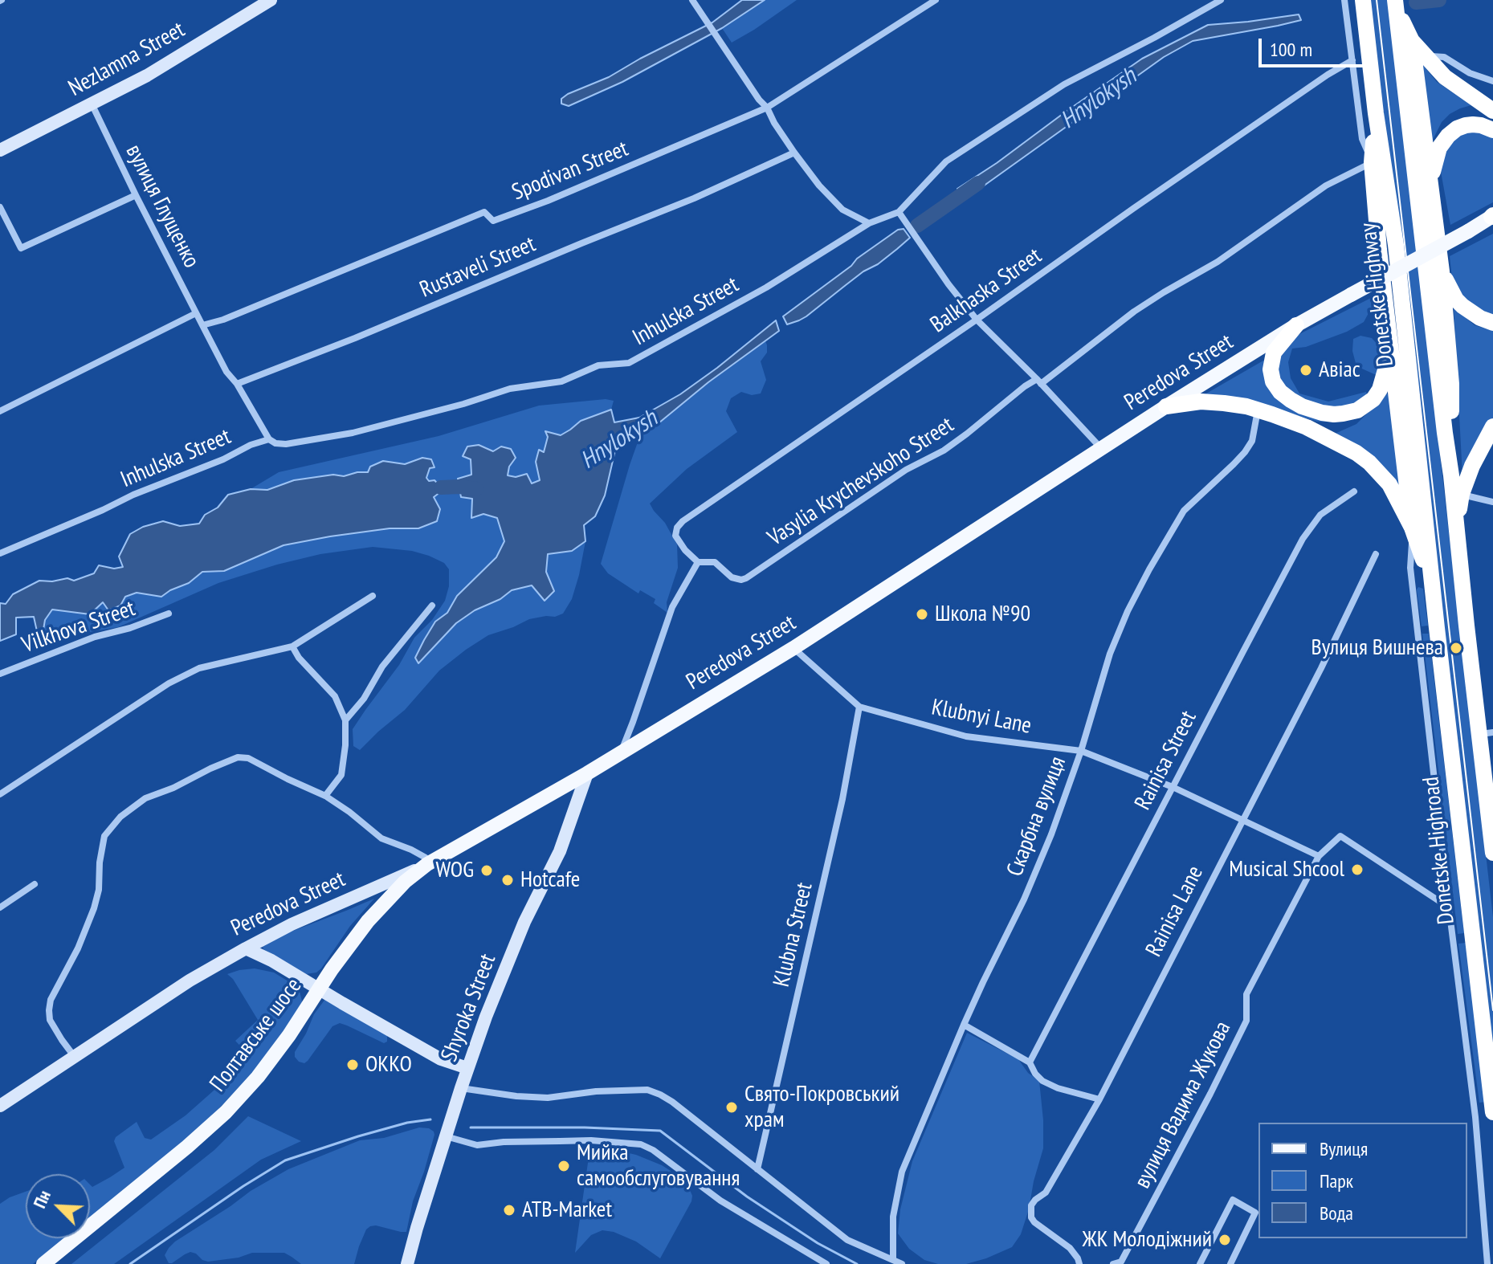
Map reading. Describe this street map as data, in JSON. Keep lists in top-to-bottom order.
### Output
{
  "streets": {
    "highway": ["Donetske Highway", "Donetske Highroad"],
    "main road": ["Peredova Street", "Полтавське шосе"],
    "street": [
      "Nezlamna Street",
      "Spodivan Street",
      "вулиця Глущенко",
      "Rustaveli Street",
      "Balkhaska Street",
      "Inhulska Street",
      "Vasylia Krychevskoho Street",
      "Vilkhova Street",
      "Klubnyi Lane",
      "Rainisa Street",
      "Скарбна вулиця",
      "Rainisa Lane",
      "Klubna Street",
      "Shyroka Street",
      "вулиця Вадима Жукова"
    ]
  },
  "crossings": [
    ["Nezlamna Street", "вулиця Глущенко"],
    ["Spodivan Street", "вулиця Глущенко"],
    ["Balkhaska Street", "Vasylia Krychevskoho Street"],
    ["Donetske Highway", "Donetske Highroad"],
    ["Peredova Street", "Klubnyi Lane"],
    ["Peredova Street", "Shyroka Street"],
    ["Peredova Street", "Полтавське шосе"],
    ["Klubnyi Lane", "Rainisa Street"],
    ["Klubnyi Lane", "Скарбна вулиця"],
    ["Klubnyi Lane", "Rainisa Lane"],
    ["Klubnyi Lane", "Klubna Street"],
    ["Klubnyi Lane", "вулиця Вадима Жукова"]
  ],
  "water": ["Hnylokysh"],
  "places": [
    "Авіас",
    "Школа №90",
    "Вулиця Вишнева",
    "Musical Shcool",
    "WOG",
    "Hotcafe",
    "OKKO",
    "Свято-Покровський храм",
    "Мийка самообслуговування",
    "ATB-Market",
    "ЖК Молодіжний"
  ],
  "legend": ["Вулиця", "Парк", "Вода"],
  "scale_bar": "100 m",
  "north": "top left"
}
